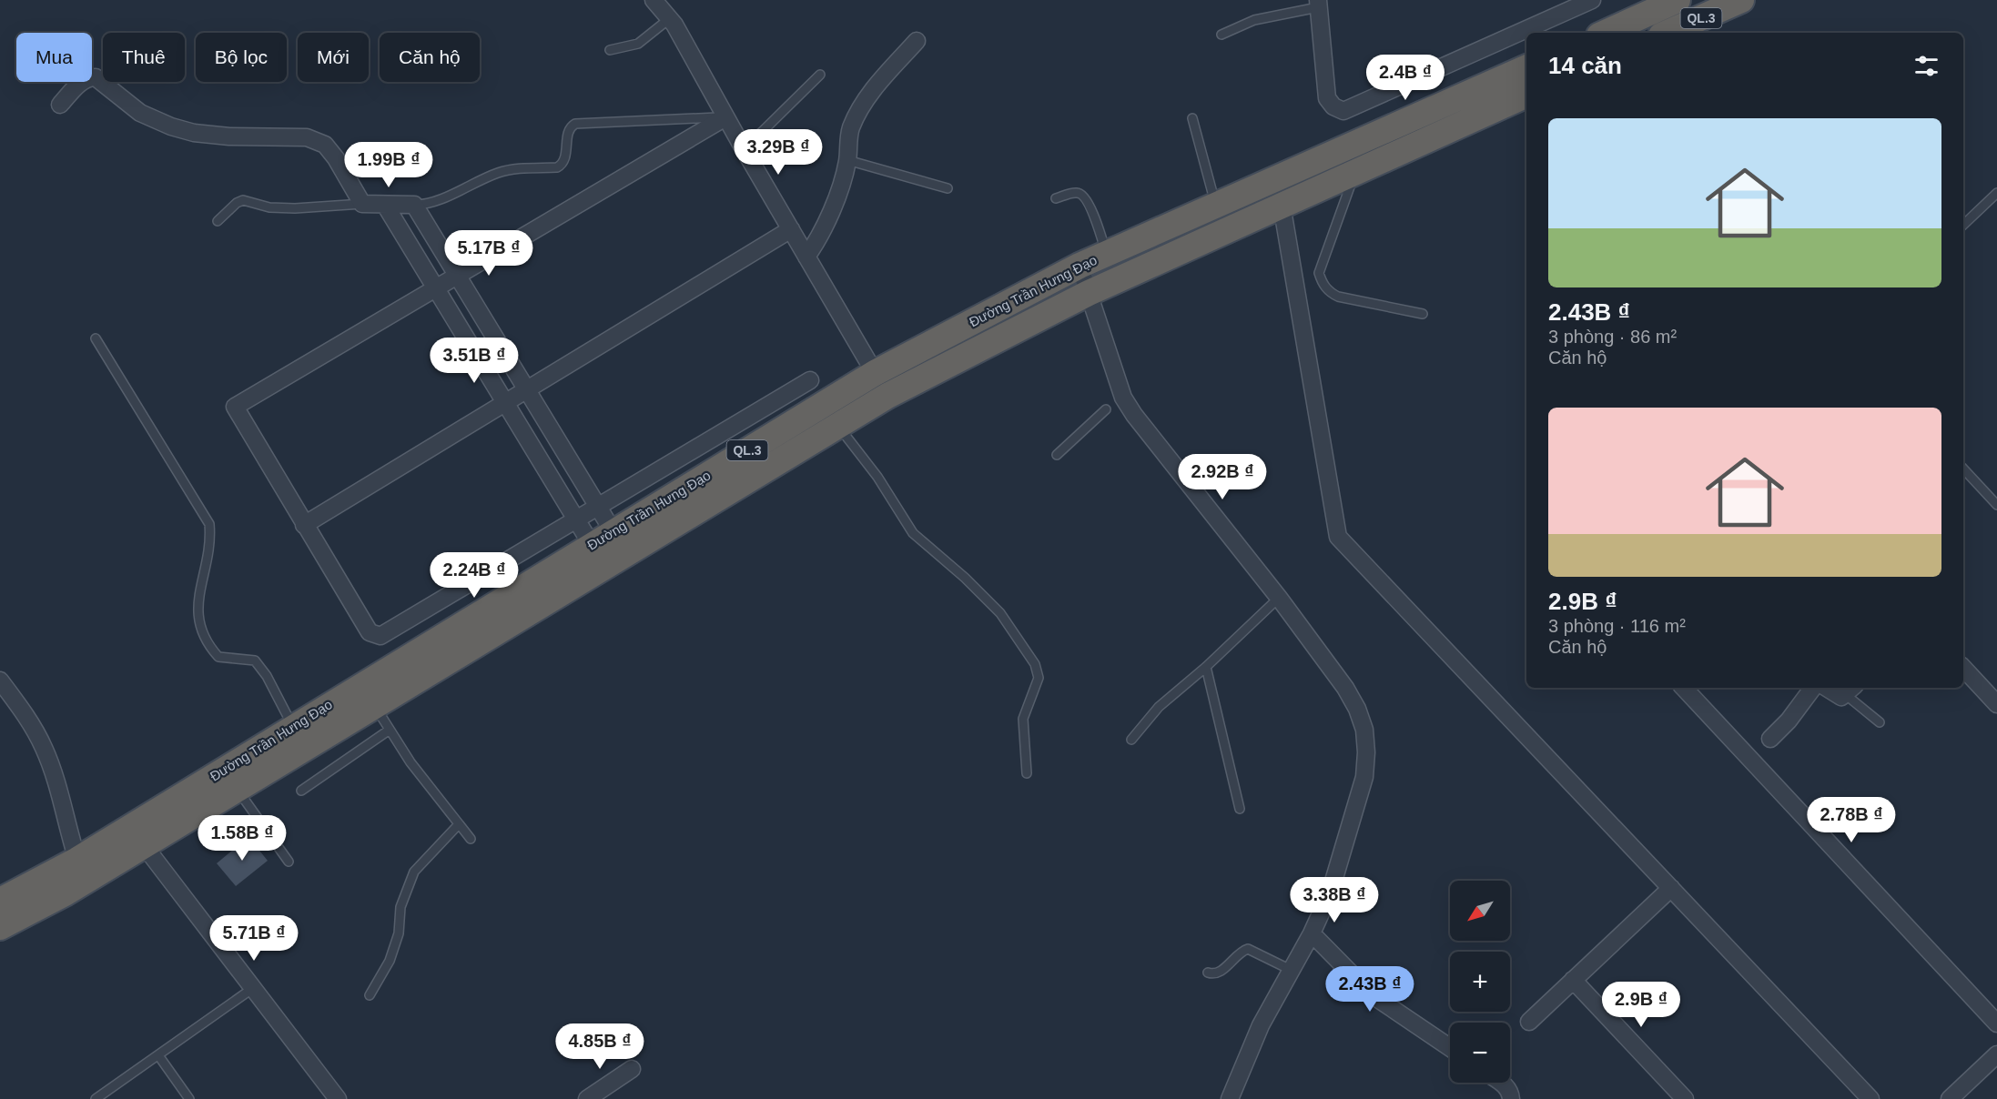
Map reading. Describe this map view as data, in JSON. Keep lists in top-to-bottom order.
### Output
{
  "streets": {
    "highway": ["QL.3", "Đường Trần Hưng Đạo"]
  },
  "north": "bottom left",
  "page": {
    "chip": [
      "Mua",
      "Thuê",
      "Bộ lọc",
      "Mới",
      "Căn hộ"
    ],
    "heading": "14 căn",
    "price": [
      "2.4B ₫",
      "3.29B ₫",
      "1.99B ₫",
      "5.17B ₫",
      "3.51B ₫",
      "2.92B ₫",
      "2.24B ₫",
      "2.78B ₫",
      "1.58B ₫",
      "3.38B ₫",
      "5.71B ₫",
      "2.43B ₫",
      "2.9B ₫",
      "4.85B ₫"
    ],
    "list": [
      {
        "name": "2.43B ₫",
        "note": "3 phòng · 86 m² · Căn hộ"
      },
      {
        "name": "2.9B ₫",
        "note": "3 phòng · 116 m² · Căn hộ"
      }
    ],
    "map_buttons": ["+", "−"]
  }
}
